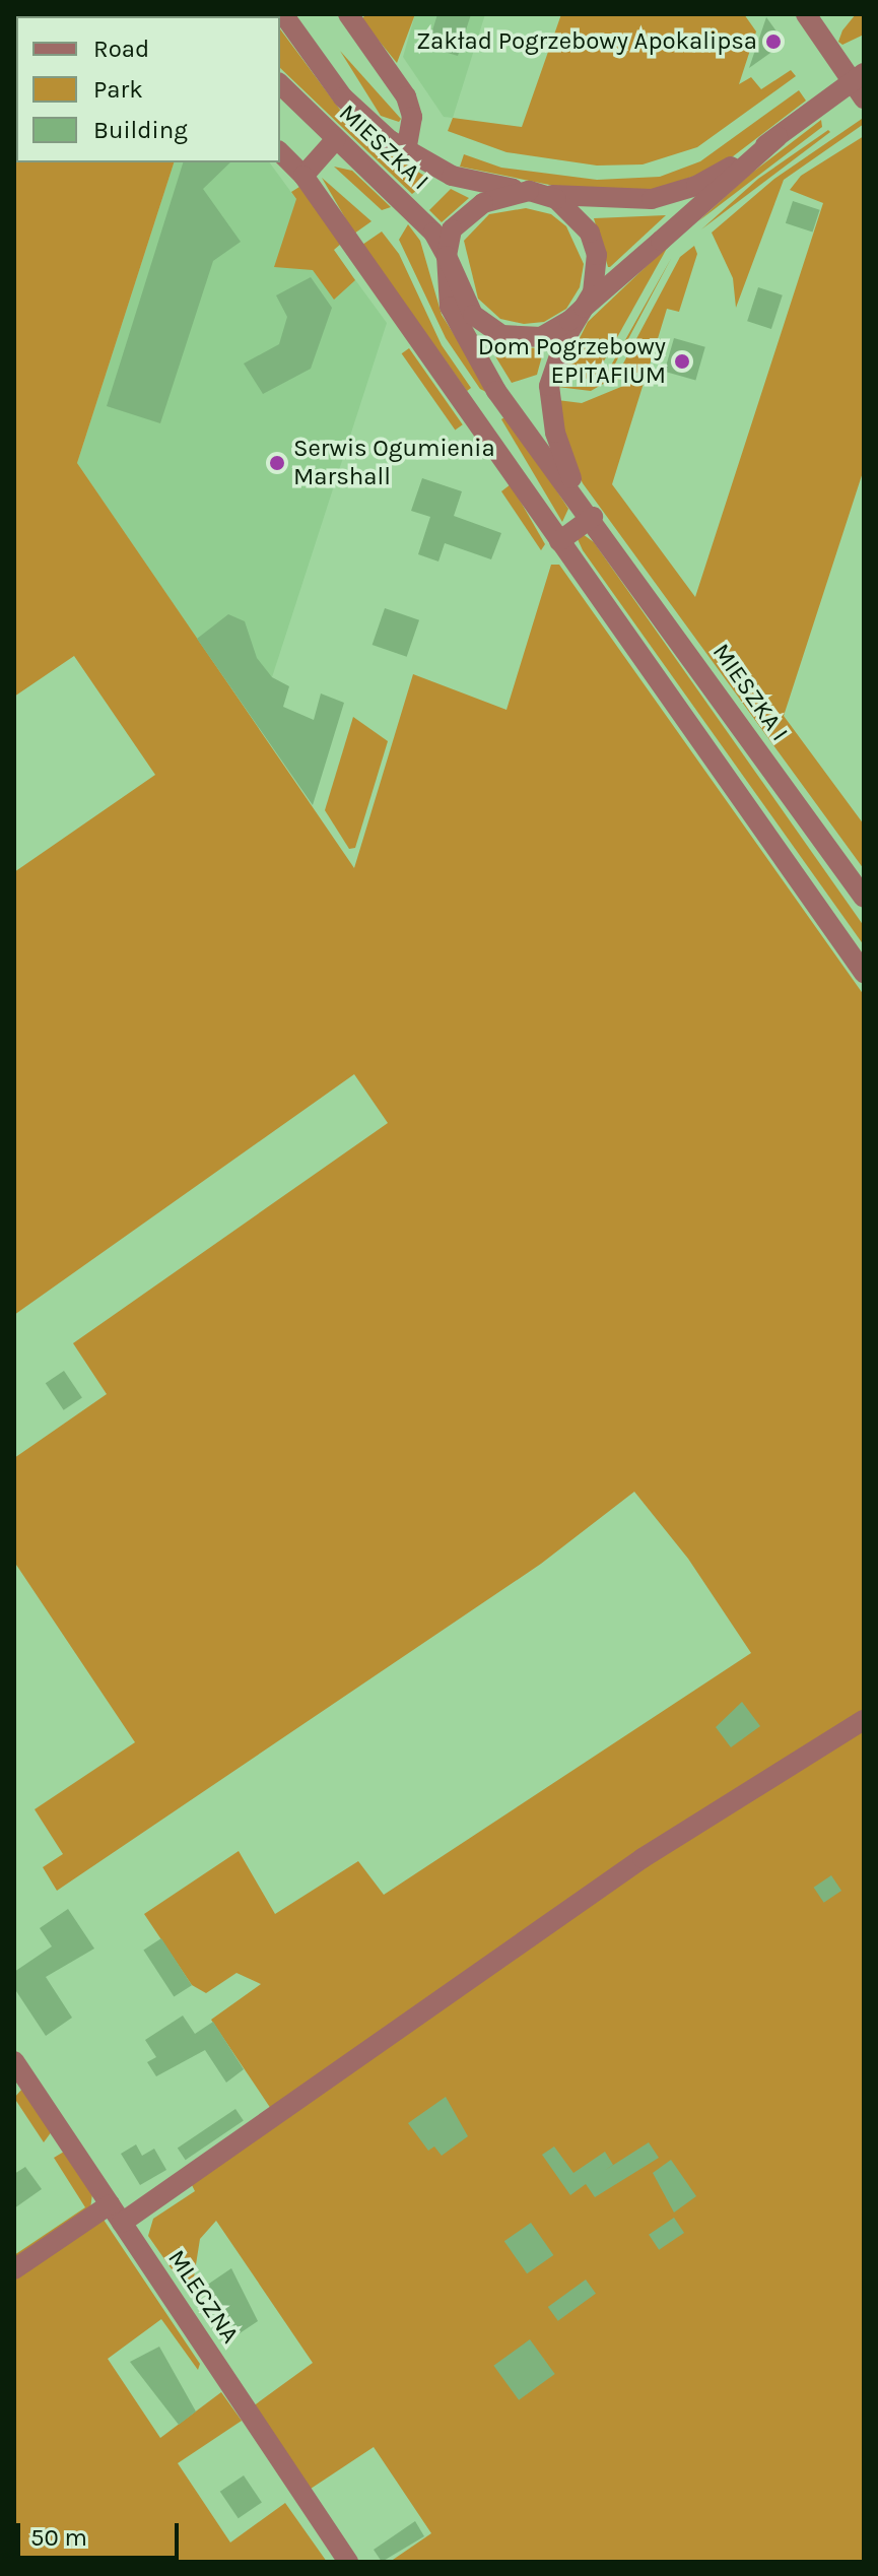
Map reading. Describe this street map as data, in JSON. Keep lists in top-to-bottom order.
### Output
{
  "streets": {
    "street": ["MIESZKA I", "MLECZNA"]
  },
  "places": ["Zakład Pogrzebowy Apokalipsa", "Dom Pogrzebowy EPITAFIUM", "Serwis Ogumienia Marshall"],
  "legend": ["Road", "Park", "Building"],
  "scale_bar": "50 m"
}
